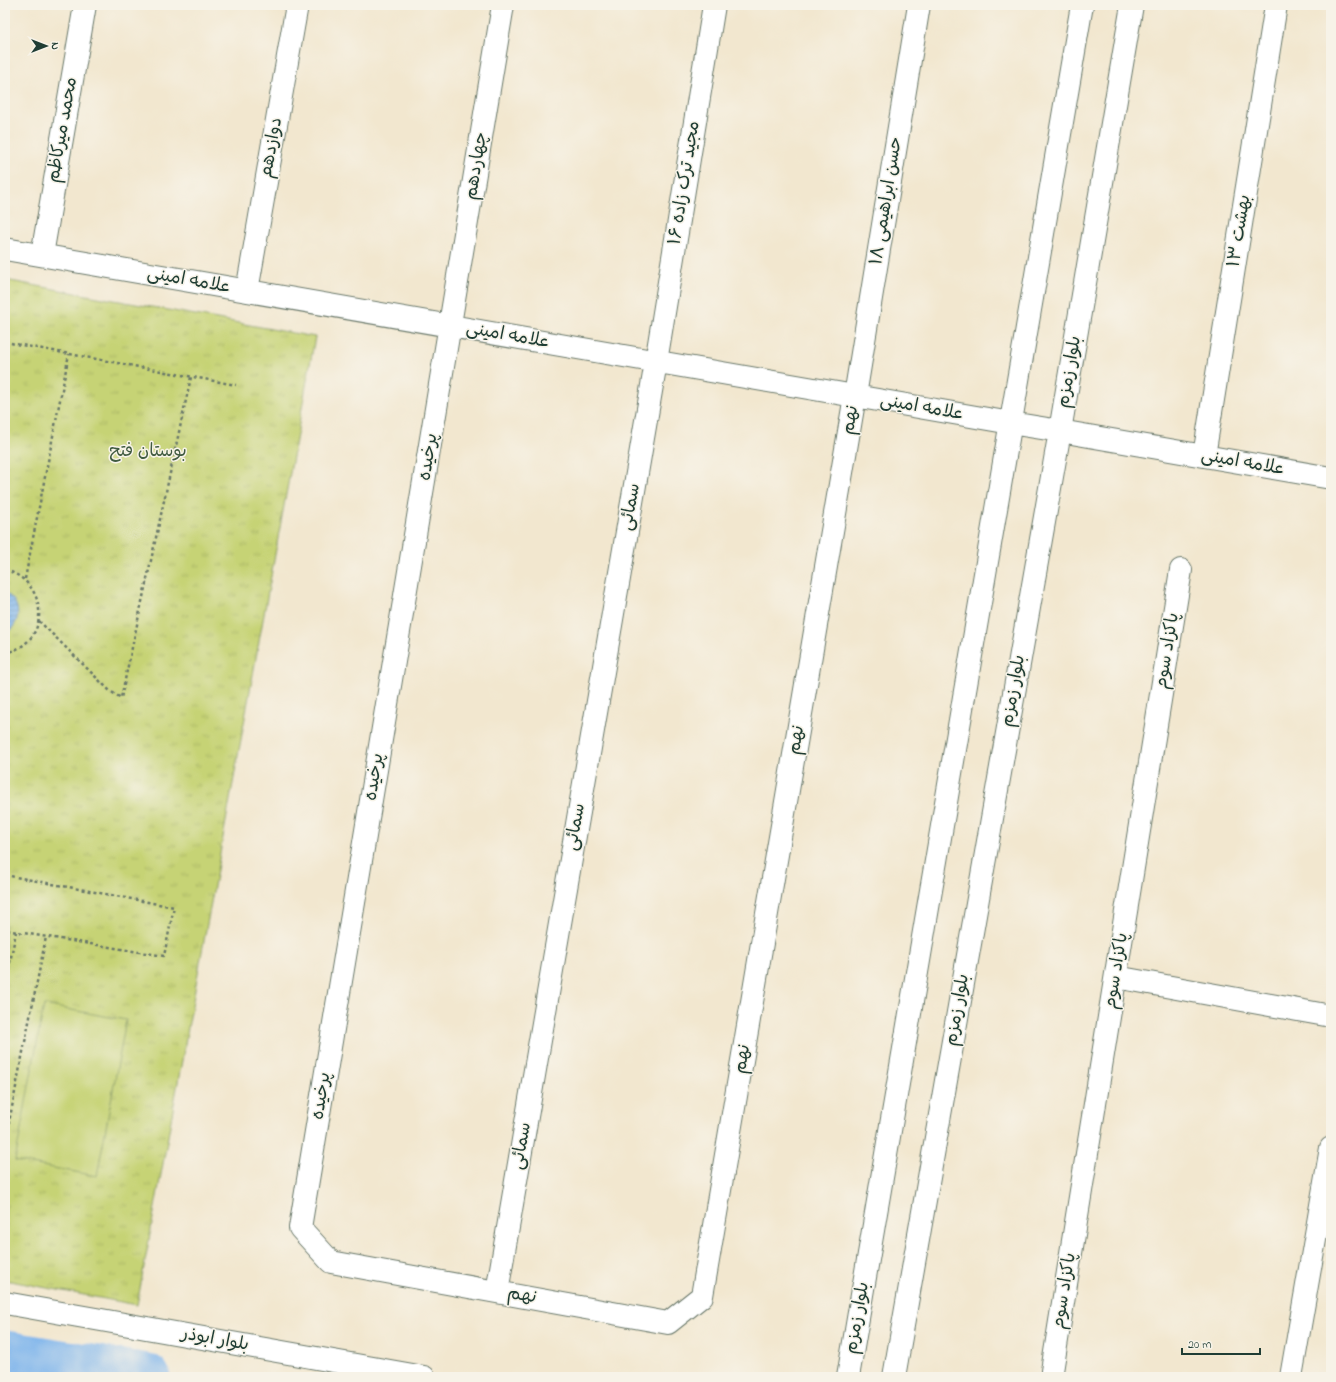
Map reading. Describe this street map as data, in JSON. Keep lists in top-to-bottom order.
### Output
{
  "streets": {
    "street": [
      "محمد میرکاظم",
      "دوازدهم",
      "چهاردهم",
      "مجید ترک زاده ۱۶",
      "حسن ابراهیمی ۱۸",
      "بهشت ۱۳",
      "علامه امینی",
      "بلوار زمزم",
      "نهم",
      "پرخیده",
      "سمائی",
      "پاکزاد سوم",
      "بلوار ابوذر"
    ]
  },
  "crossings": [
    ["محمد میرکاظم", "علامه امینی"],
    ["دوازدهم", "علامه امینی"],
    ["چهاردهم", "علامه امینی"],
    ["چهاردهم", "پرخیده"],
    ["مجید ترک زاده ۱۶", "علامه امینی"],
    ["مجید ترک زاده ۱۶", "سمائی"],
    ["حسن ابراهیمی ۱۸", "علامه امینی"],
    ["حسن ابراهیمی ۱۸", "نهم"],
    ["بهشت ۱۳", "علامه امینی"],
    ["علامه امینی", "بلوار زمزم"],
    ["علامه امینی", "نهم"],
    ["علامه امینی", "پرخیده"],
    ["علامه امینی", "سمائی"],
    ["نهم", "پرخیده"],
    ["نهم", "سمائی"]
  ],
  "parks": ["بوستان فتح"],
  "scale_bar": "20 m",
  "north": "right"
}
